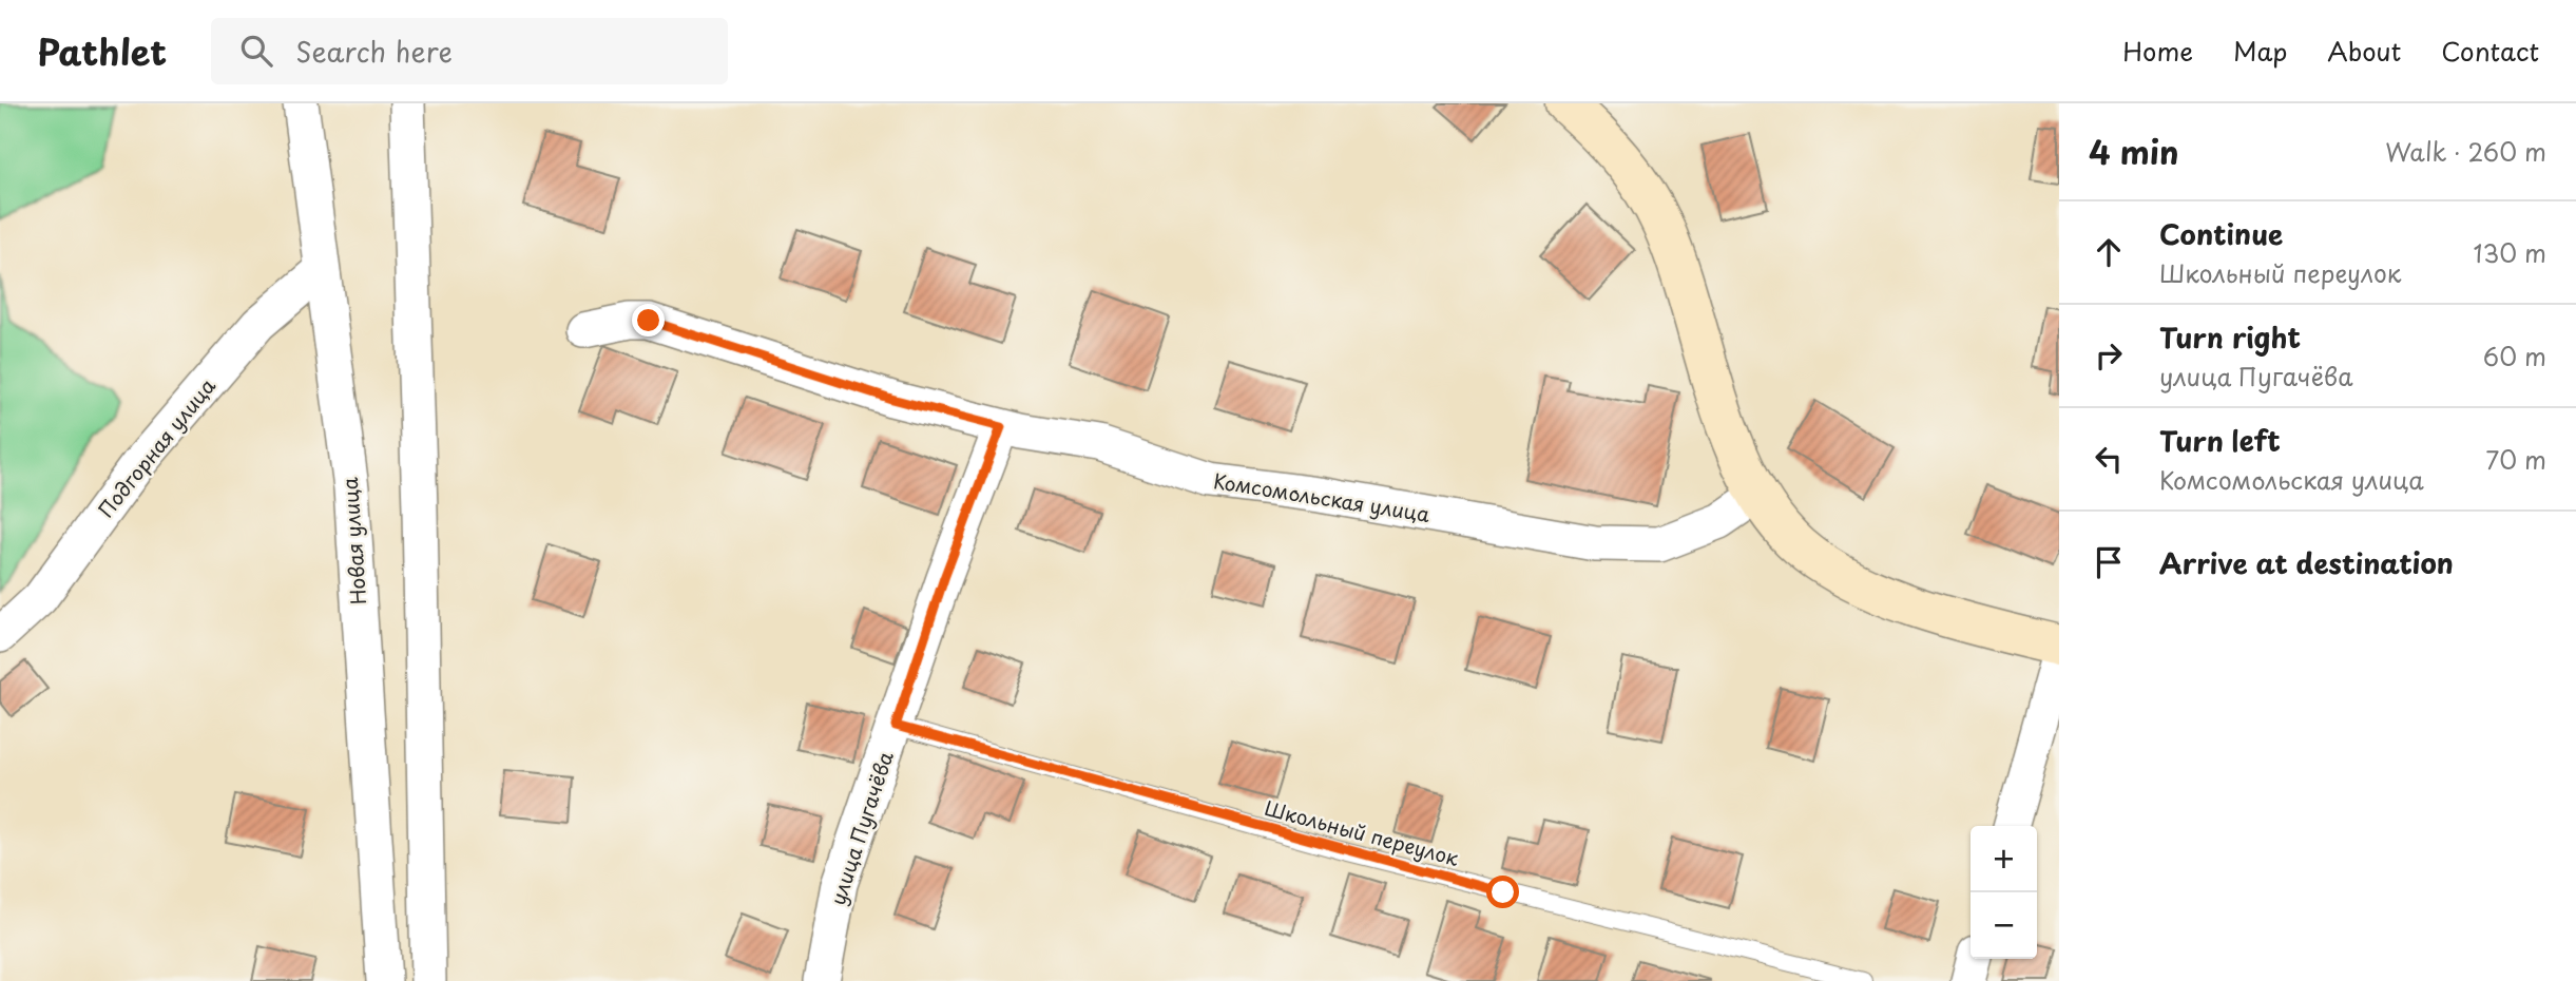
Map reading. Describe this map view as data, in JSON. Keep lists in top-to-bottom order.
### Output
{
  "streets": {
    "street": [
      "Подгорная улица",
      "Комсомольская улица",
      "Новая улица",
      "улица Пугачёва"
    ],
    "lane": ["Школьный переулок"]
  },
  "crossings": [
    ["Подгорная улица", "Новая улица"],
    ["Комсомольская улица", "улица Пугачёва"],
    ["улица Пугачёва", "Школьный переулок"]
  ],
  "page": {
    "header": "Pathlet",
    "search": "Search here",
    "nav": [
      "Home",
      "Map",
      "About",
      "Contact"
    ],
    "heading": ["4 min", "Walk · 260 m"],
    "list": [
      ["Continue", "Школьный переулок", "130 m"],
      ["Turn right", "улица Пугачёва", "60 m"],
      ["Turn left", "Комсомольская улица", "70 m"],
      "Arrive at destination"
    ],
    "map_buttons": ["+", "−"]
  }
}
